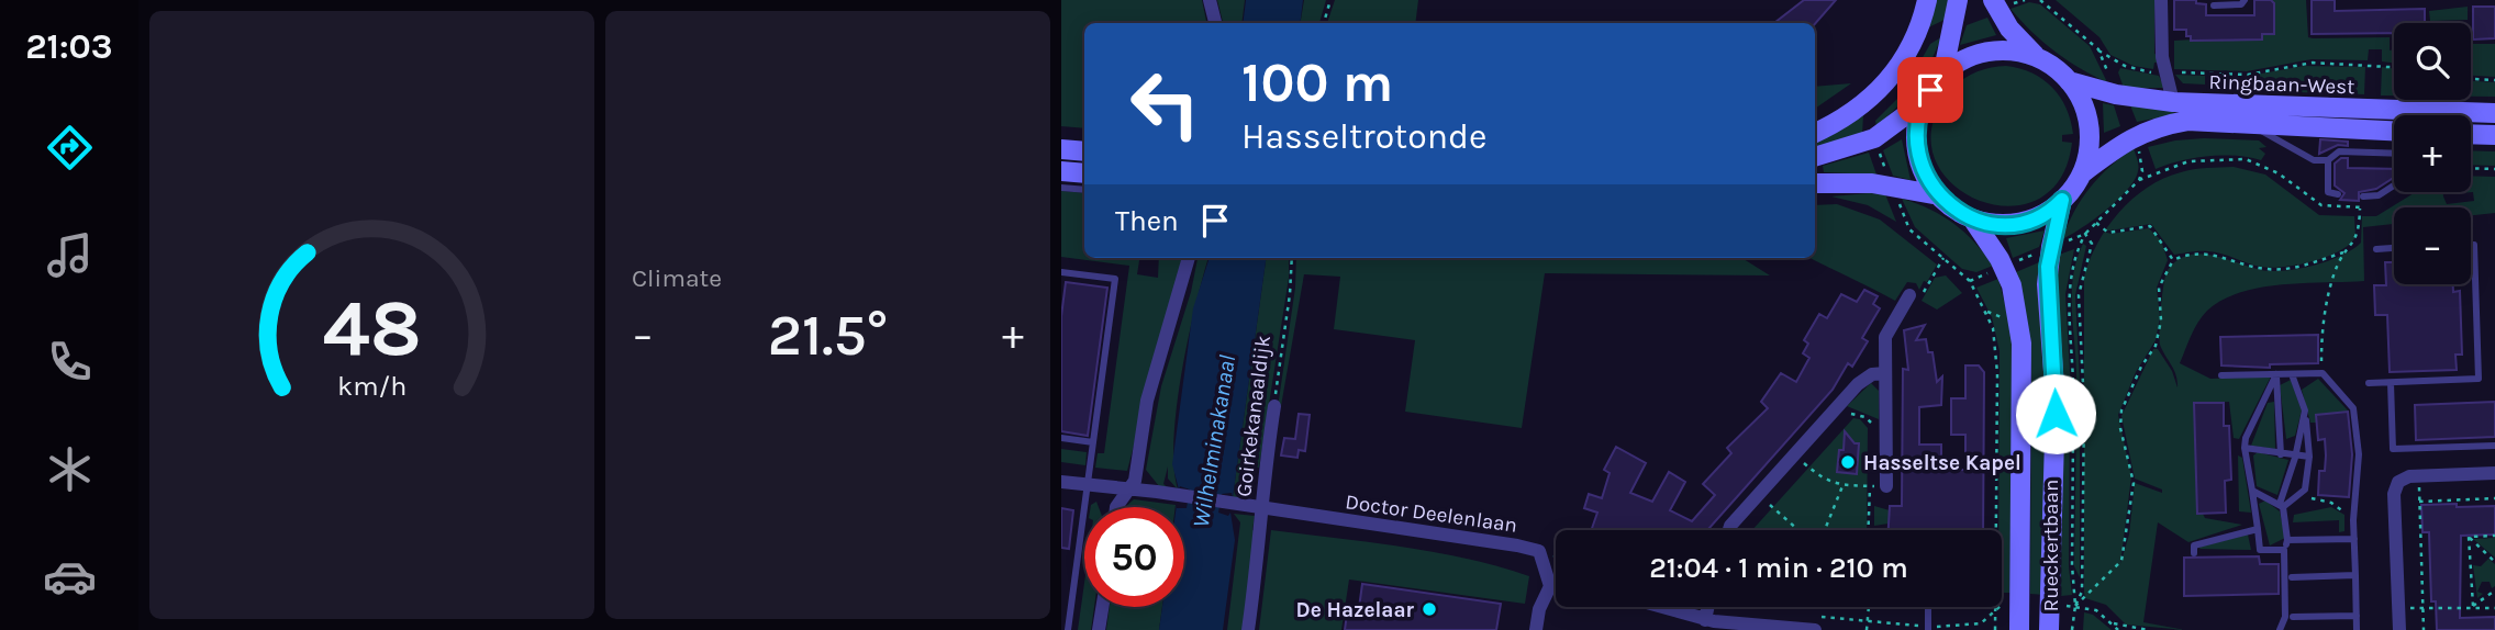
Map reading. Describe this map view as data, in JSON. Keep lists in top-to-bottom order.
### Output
{
  "streets": {
    "main road": ["Ringbaan-West", "Rueckertbaan"],
    "street": ["Goirkekanaaldijk", "Doctor Deelenlaan"]
  },
  "crossings": [
    ["Ringbaan-West", "Rueckertbaan"],
    ["Goirkekanaaldijk", "Doctor Deelenlaan"]
  ],
  "water": ["Wilhelminakanaal"],
  "places": ["Hasseltse Kapel", "De Hazelaar"],
  "page": {
    "tabs": "21:03",
    "tile": "Climate",
    "map_buttons": ["+", "−"],
    "turn": ["100 m", "Hasseltrotonde"],
    "then": "Then",
    "heat": ["−", "21.5°", "+"],
    "limit": "50",
    "trip": "21:04 · 1 min · 210 m",
    "gauge": ["48", "km/h"]
  }
}
